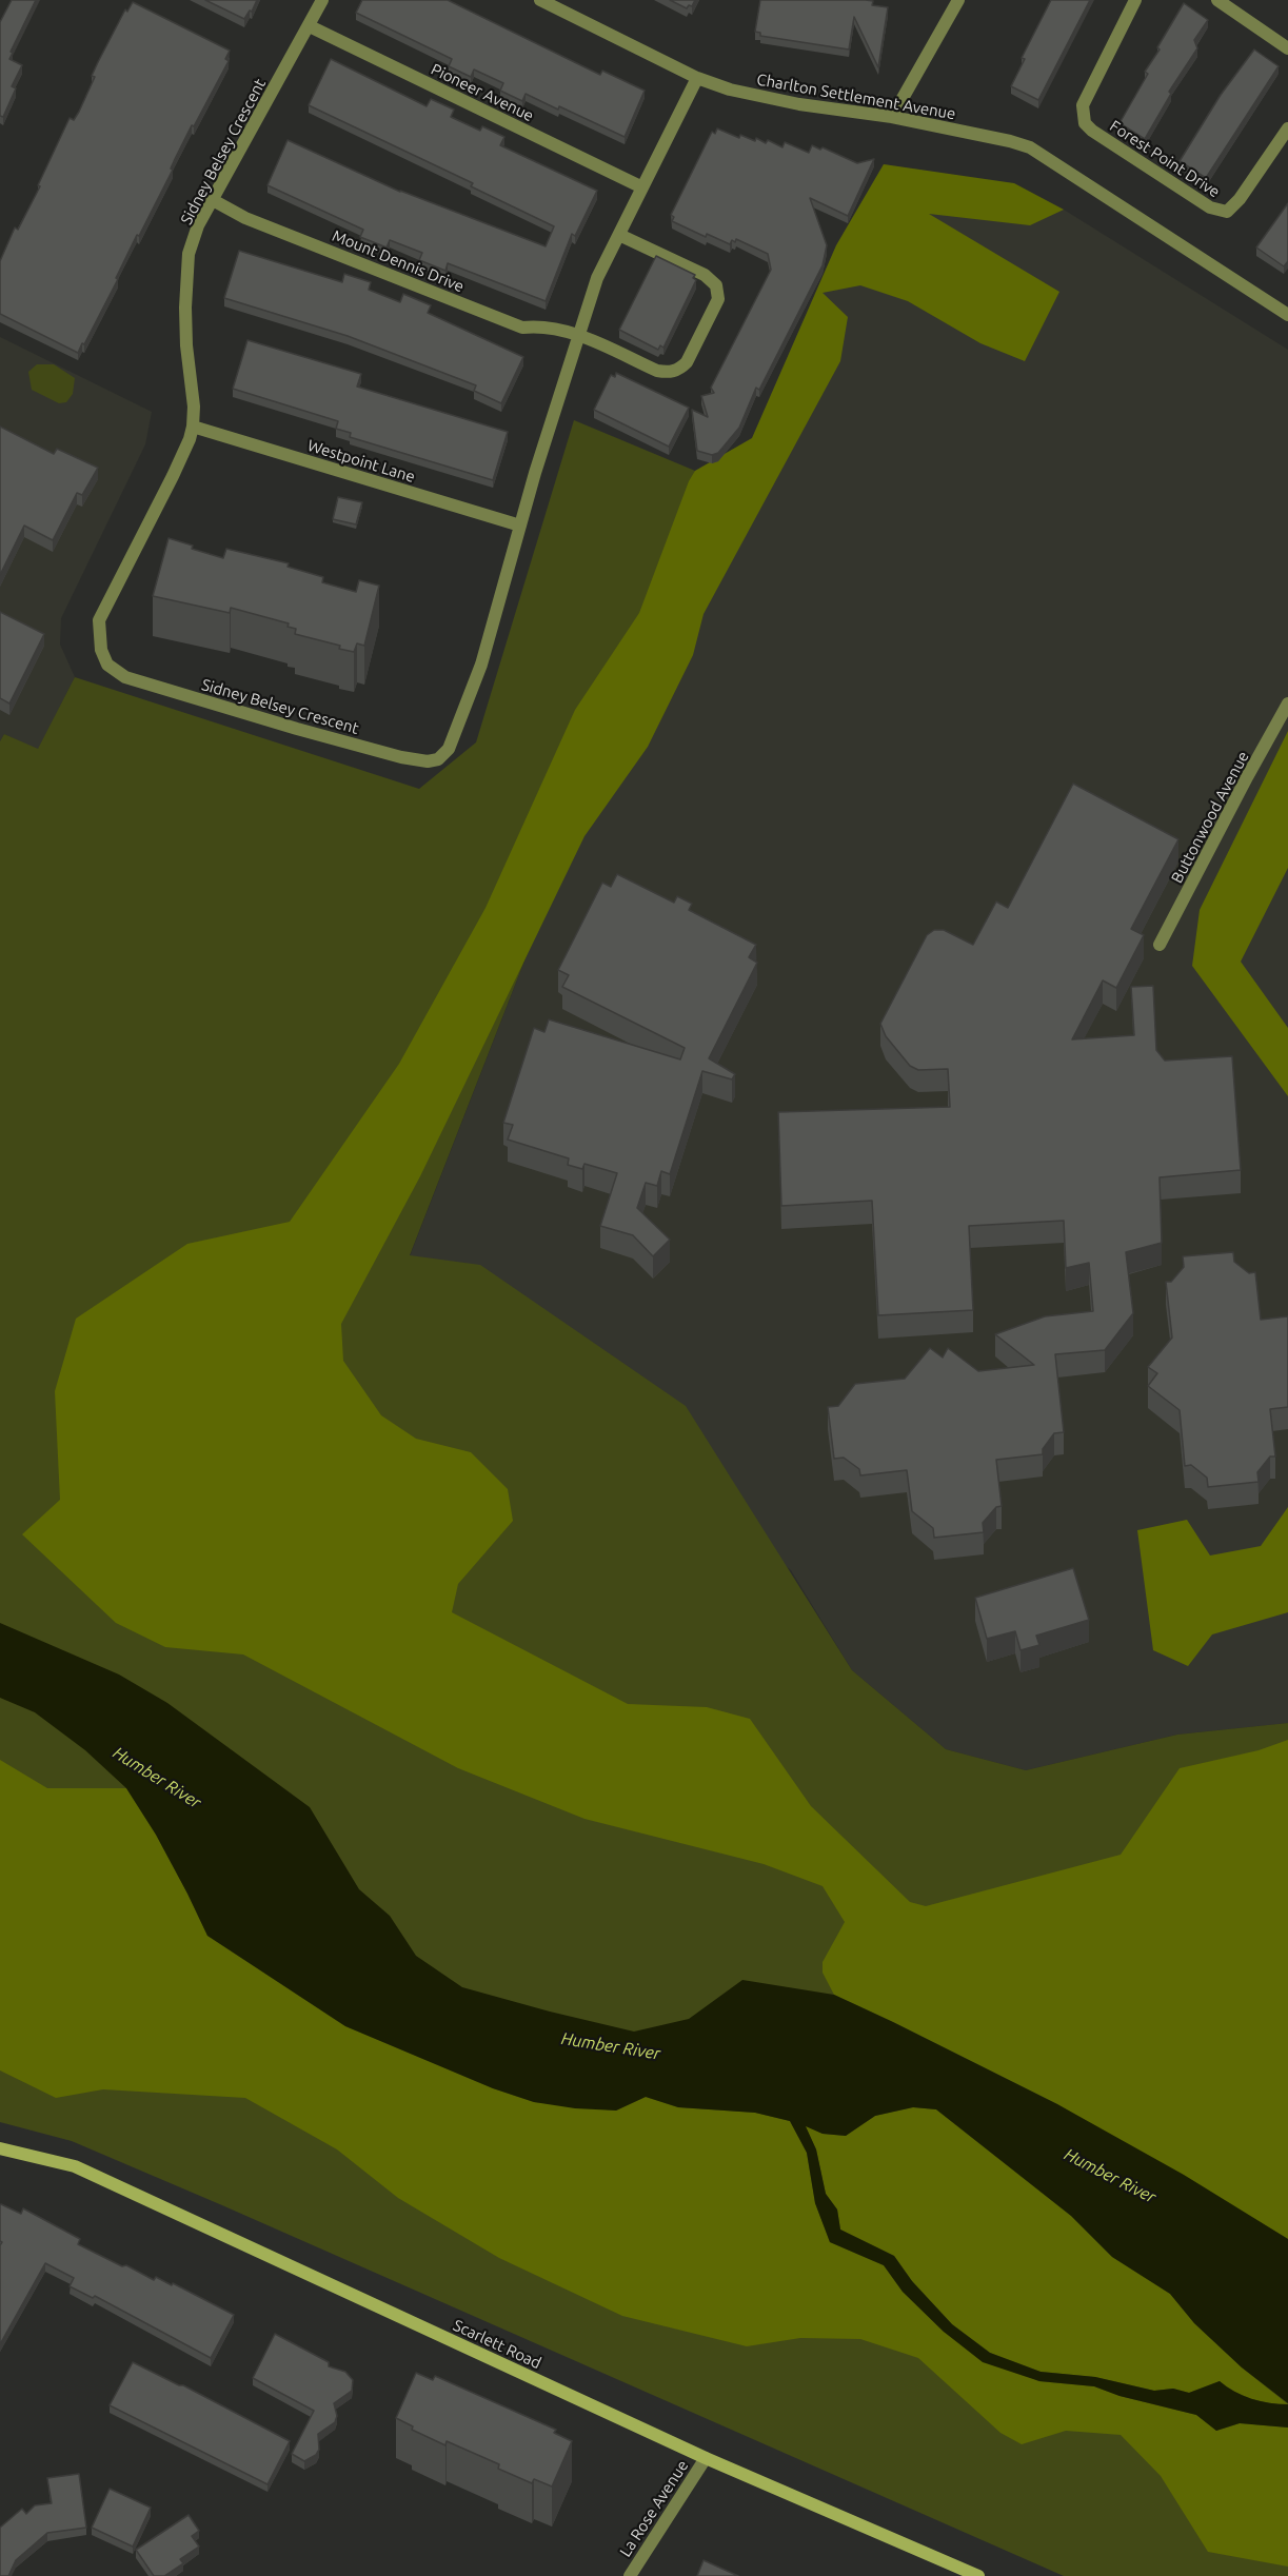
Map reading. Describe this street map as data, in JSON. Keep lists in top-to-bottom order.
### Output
{
  "streets": {
    "main road": ["Scarlett Road"],
    "street": [
      "Pioneer Avenue",
      "Charlton Settlement Avenue",
      "Sidney Belsey Crescent",
      "Forest Point Drive",
      "Mount Dennis Drive",
      "Westpoint Lane",
      "Buttonwood Avenue",
      "La Rose Avenue"
    ]
  },
  "crossings": [
    ["Pioneer Avenue", "Sidney Belsey Crescent"],
    ["Charlton Settlement Avenue", "Sidney Belsey Crescent"],
    ["Sidney Belsey Crescent", "Mount Dennis Drive"],
    ["Sidney Belsey Crescent", "Westpoint Lane"],
    ["Scarlett Road", "La Rose Avenue"]
  ],
  "water": ["Humber River"]
}
